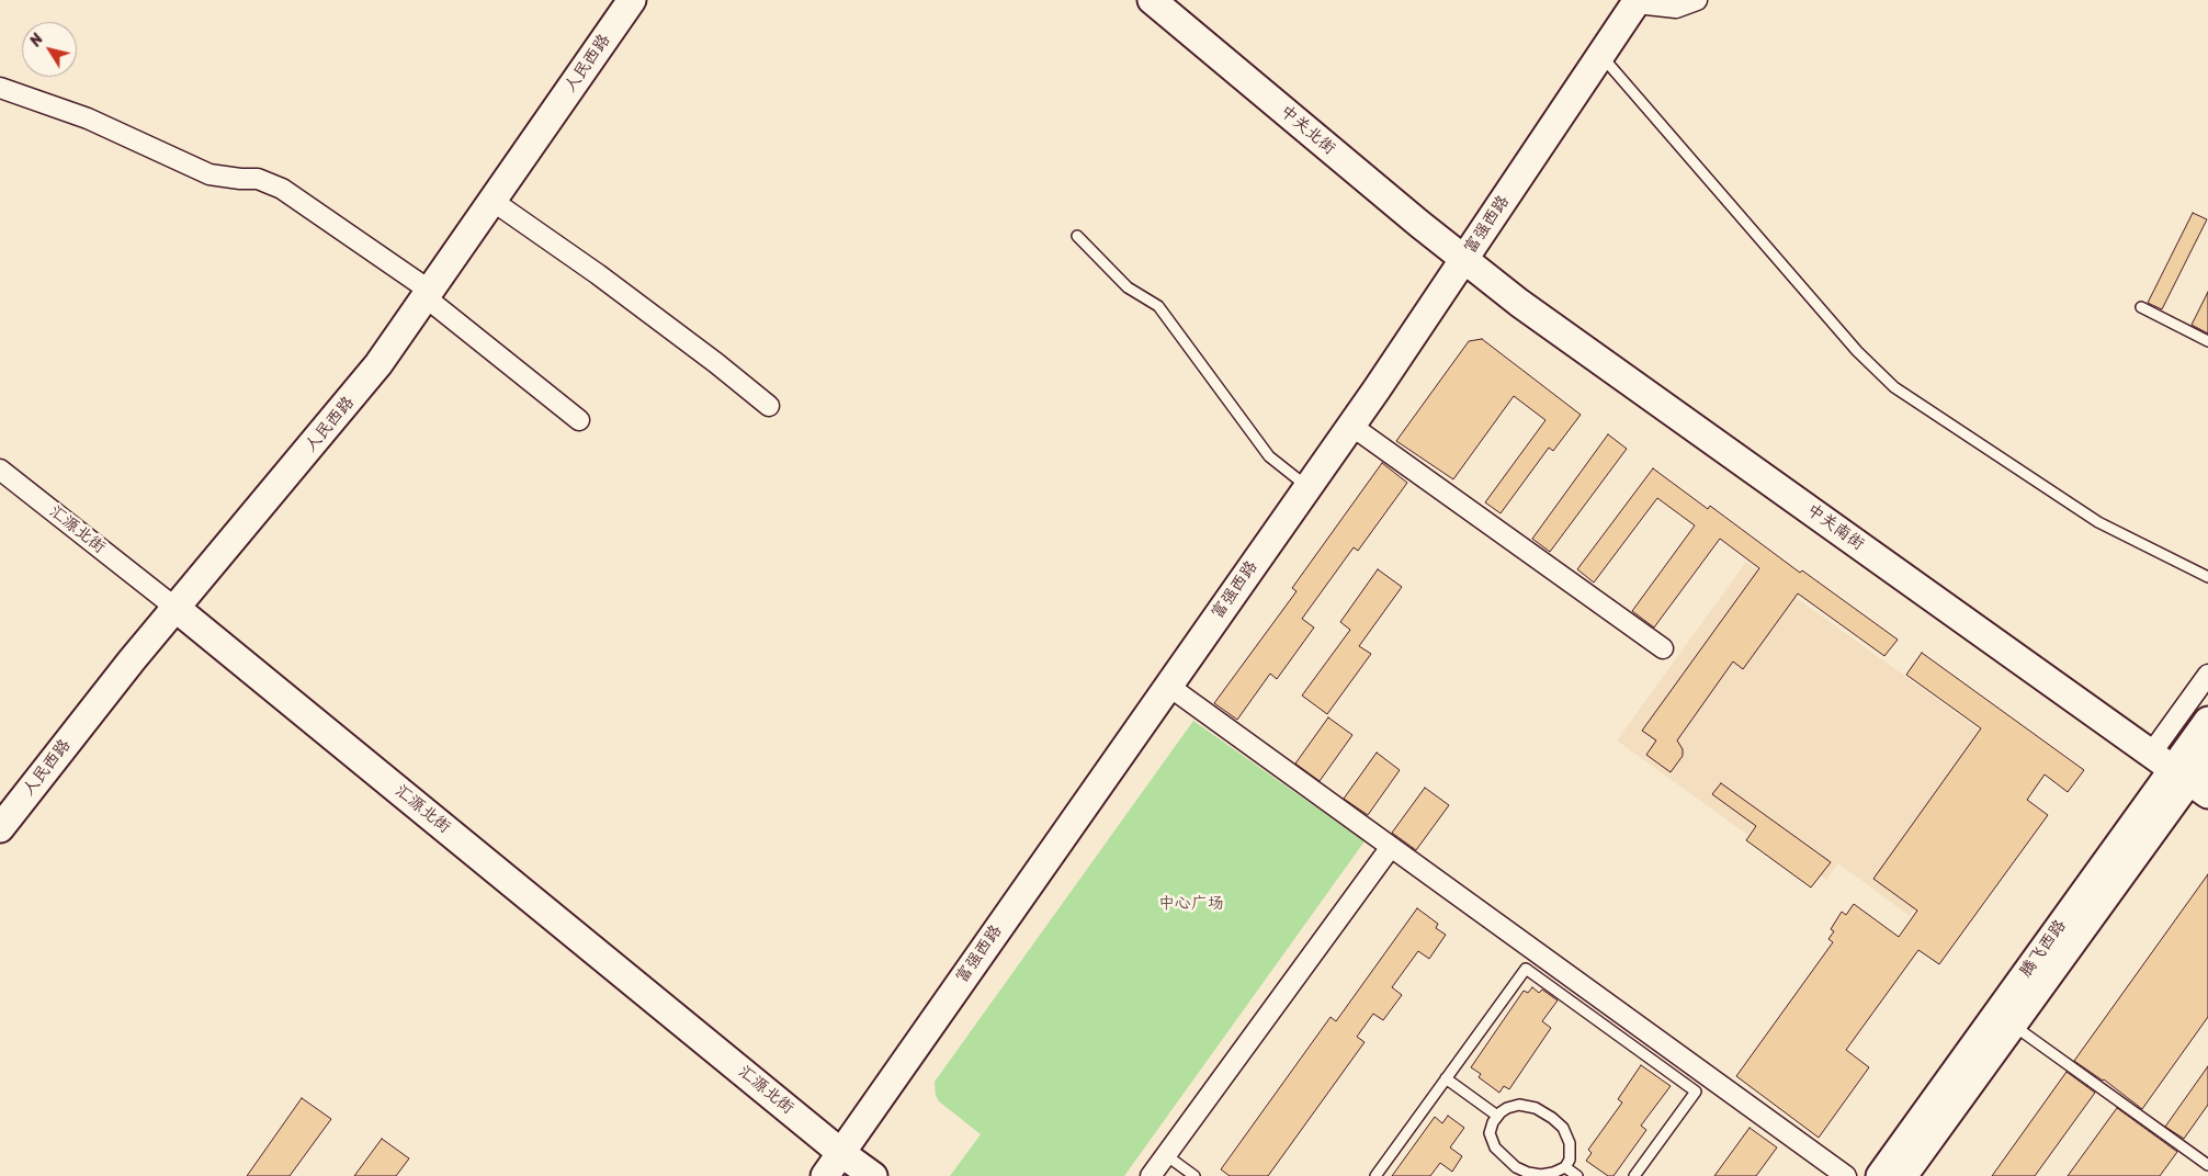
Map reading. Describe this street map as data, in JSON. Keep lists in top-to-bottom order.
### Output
{
  "streets": {
    "street": [
      "人民西路",
      "中关北街",
      "富强西路",
      "中关南街",
      "汇源北街",
      "腾飞西路"
    ]
  },
  "crossings": [
    ["人民西路", "汇源北街"],
    ["中关北街", "富强西路"],
    ["中关北街", "中关南街"],
    ["富强西路", "中关南街"],
    ["富强西路", "汇源北街"],
    ["中关南街", "腾飞西路"]
  ],
  "parks": ["中心广场"],
  "north": "top left"
}
